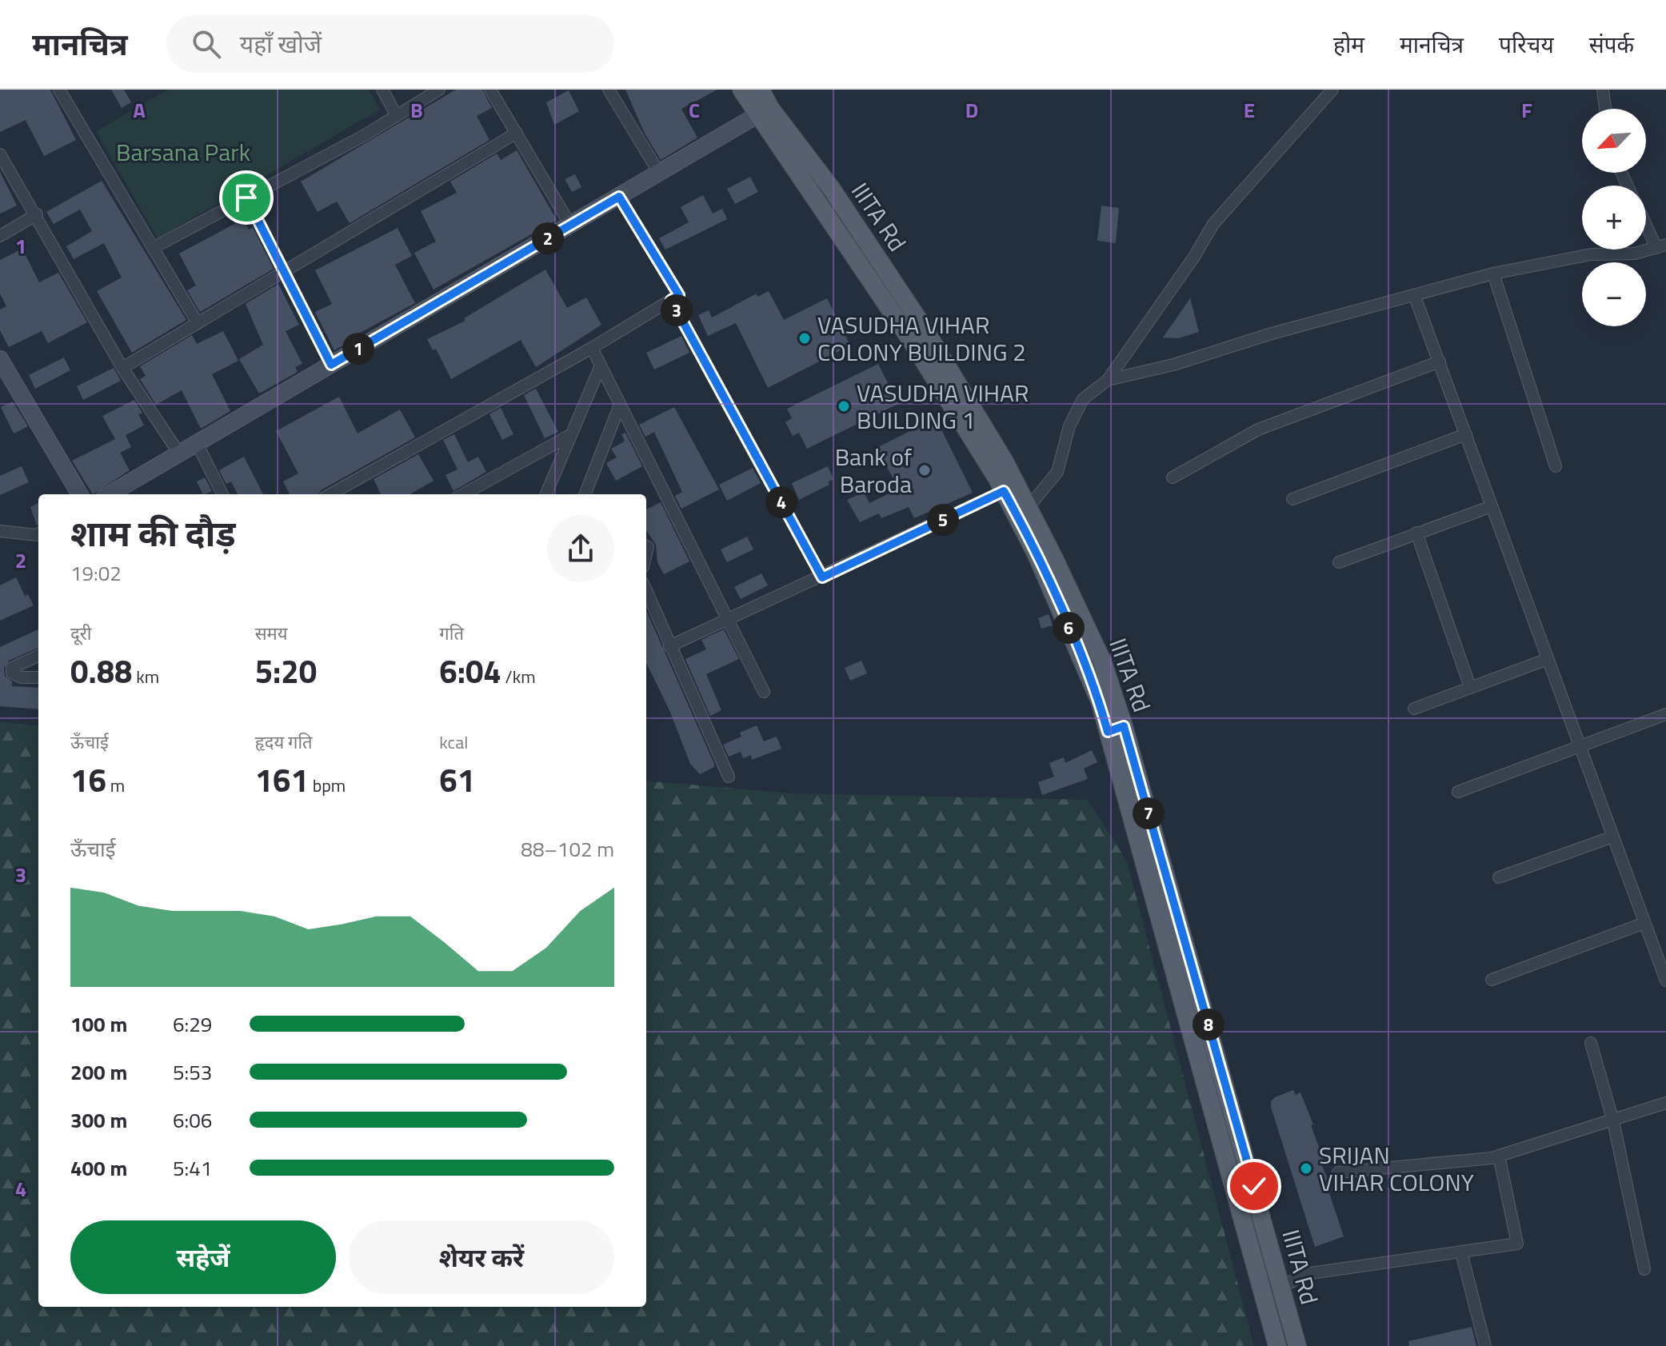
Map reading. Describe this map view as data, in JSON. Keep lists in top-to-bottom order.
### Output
{
  "streets": {
    "main road": ["IIITA Rd"]
  },
  "parks": ["Barsana Park"],
  "places": [
    "VASUDHA VIHAR COLONY BUILDING 2",
    "VASUDHA VIHAR BUILDING 1",
    "Bank of Baroda",
    "SRIJAN VIHAR COLONY"
  ],
  "north": "bottom left",
  "page": {
    "header": "मानचित्र",
    "search": "यहाँ खोजें",
    "nav": [
      "होम",
      "मानचित्र",
      "परिचय",
      "संपर्क"
    ],
    "map_buttons": ["+", "−"],
    "pins": [
      "2",
      "3",
      "1",
      "4",
      "5",
      "6",
      "7",
      "8"
    ],
    "heading": ["शाम की दौड़", "19:02"],
    "stats": [
      ["दूरी", "0.88 km"],
      ["समय", "5:20"],
      ["गति", "6:04 /km"],
      ["ऊँचाई", "16 m"],
      ["हृदय गति", "161 bpm"],
      ["kcal", "61"]
    ],
    "chart": ["ऊँचाई", "88–102 m"],
    "list": [
      {
        "name": "100 m",
        "note": "6:29"
      },
      {
        "name": "200 m",
        "note": "5:53"
      },
      {
        "name": "300 m",
        "note": "6:06"
      },
      {
        "name": "400 m",
        "note": "5:41"
      }
    ],
    "buttons": ["सहेजें", "शेयर करें"]
  },
  "grid": {
    "columns": [
      "A",
      "B",
      "C",
      "D",
      "E",
      "F"
    ],
    "rows": [
      "1",
      "2",
      "3",
      "4"
    ]
  }
}
